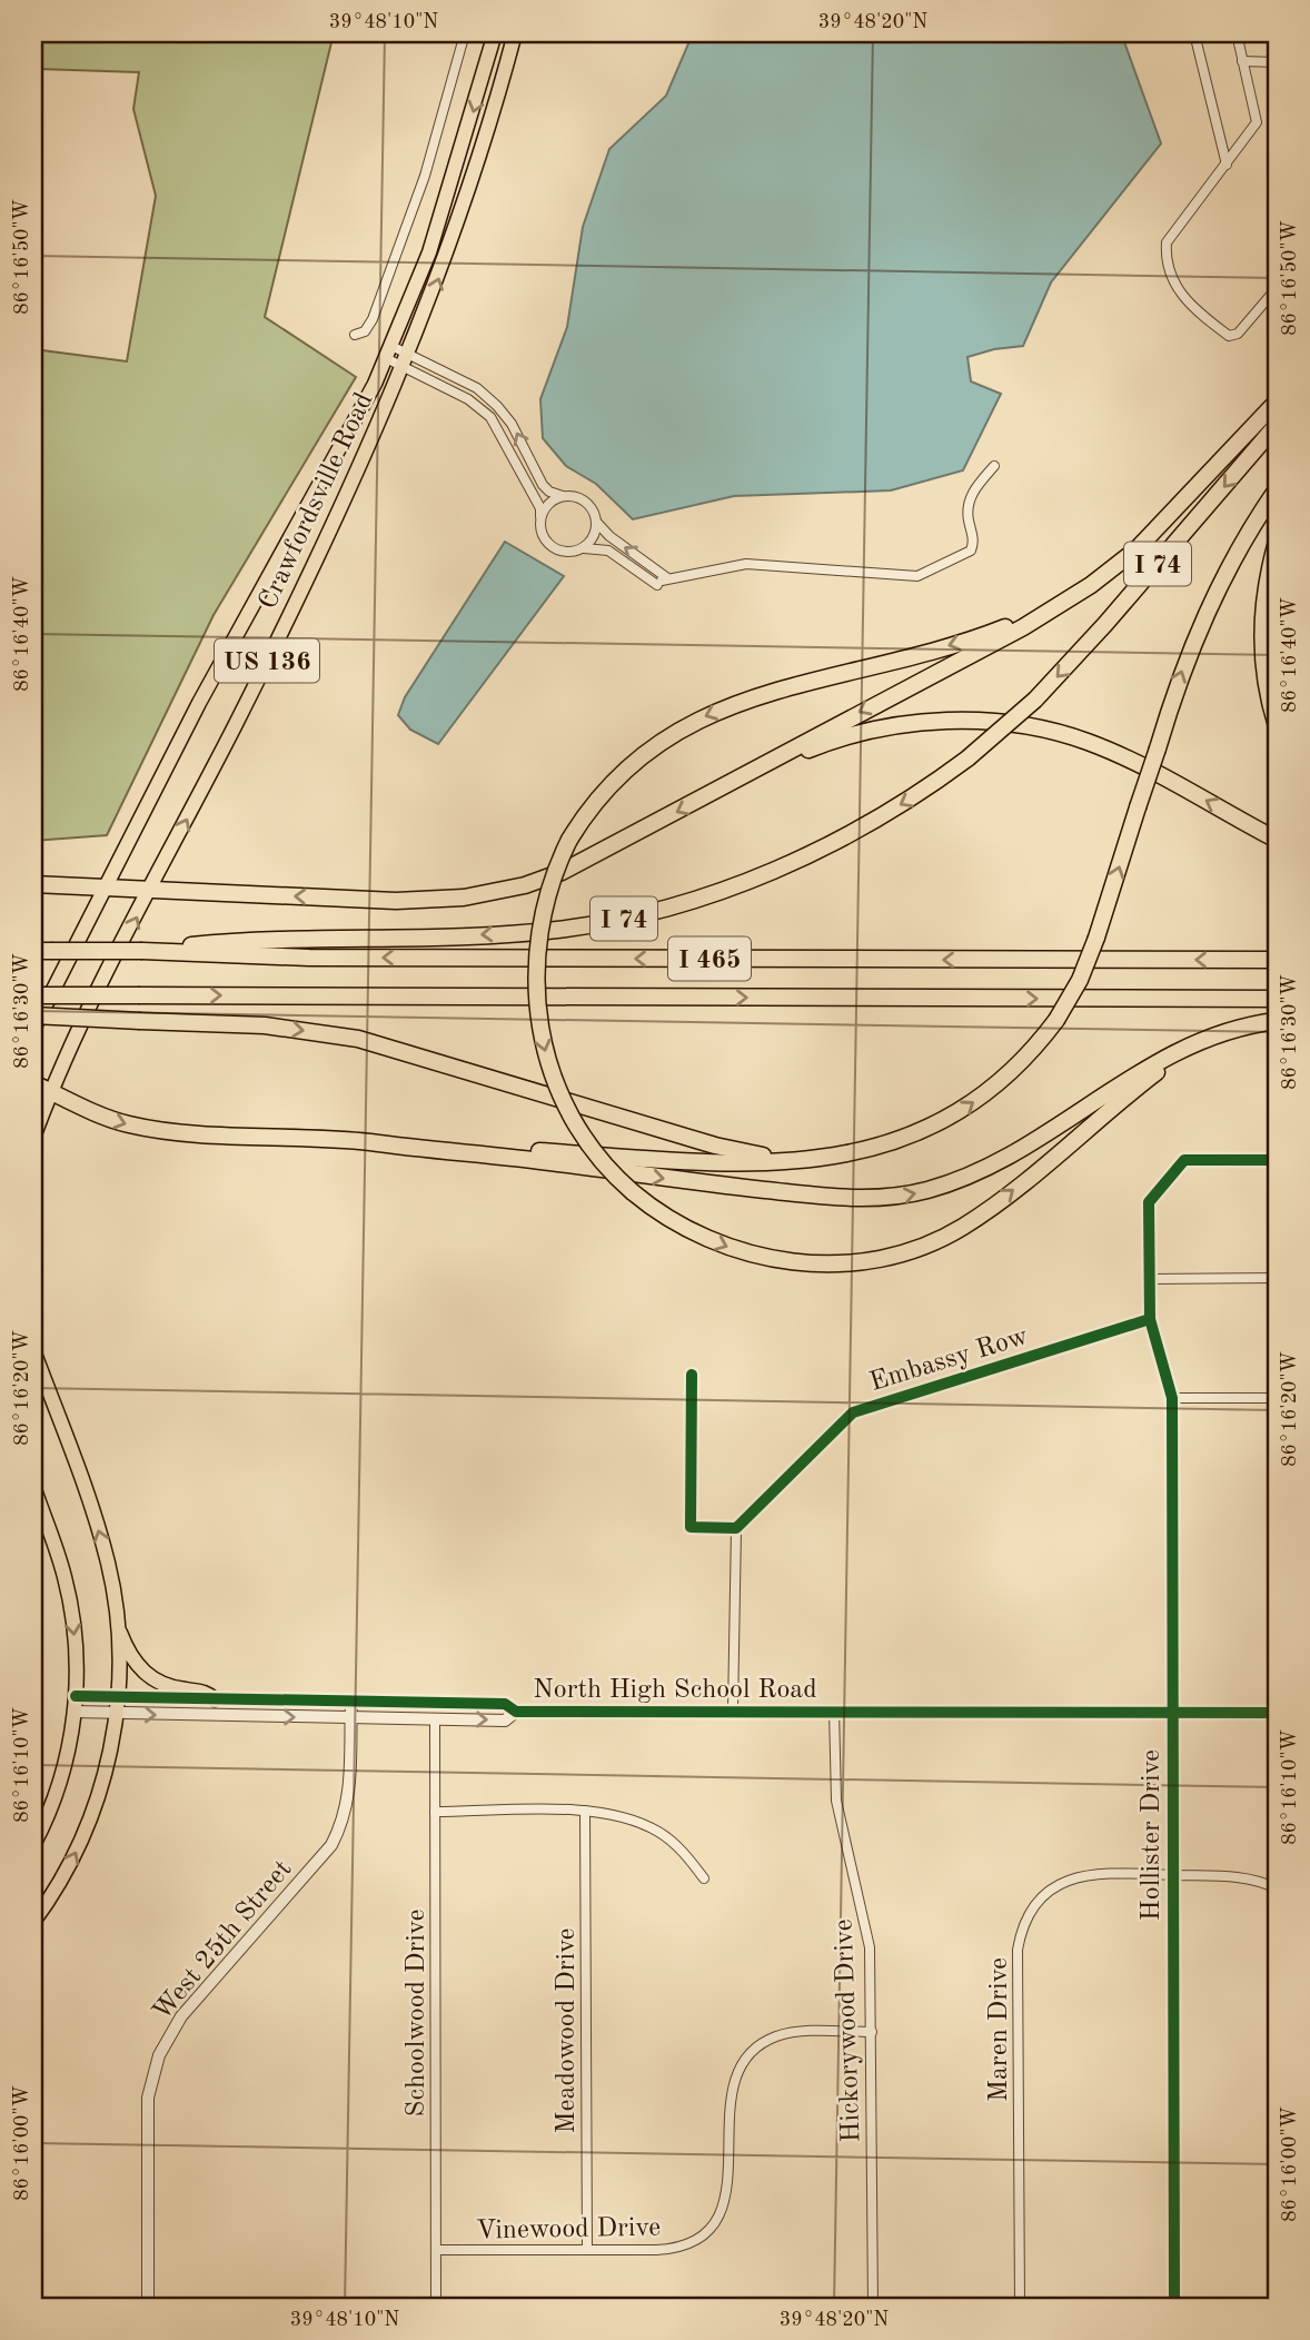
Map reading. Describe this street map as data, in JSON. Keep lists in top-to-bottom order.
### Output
{
  "streets": {
    "highway": ["I 74", "I 465"],
    "main road": ["Crawfordsville Road", "US 136"],
    "street": [
      "Embassy Row",
      "North High School Road",
      "Hollister Drive",
      "West 25th Street",
      "Schoolwood Drive",
      "Maren Drive",
      "Meadowood Drive",
      "Hickorywood Drive",
      "Vinewood Drive"
    ]
  },
  "crossings": [
    ["I 74", "I 465"],
    ["Embassy Row", "Hollister Drive"],
    ["North High School Road", "Hollister Drive"],
    ["North High School Road", "West 25th Street"],
    ["North High School Road", "Schoolwood Drive"],
    ["North High School Road", "Hickorywood Drive"],
    ["Hollister Drive", "Maren Drive"],
    ["Schoolwood Drive", "Vinewood Drive"],
    ["Meadowood Drive", "Vinewood Drive"],
    ["Hickorywood Drive", "Vinewood Drive"]
  ],
  "coordinates": [
    "39°48'10\"N",
    "39°48'20\"N",
    "86°16'50\"W",
    "86°16'40\"W",
    "86°16'30\"W",
    "86°16'20\"W",
    "86°16'10\"W",
    "86°16'00\"W"
  ]
}
